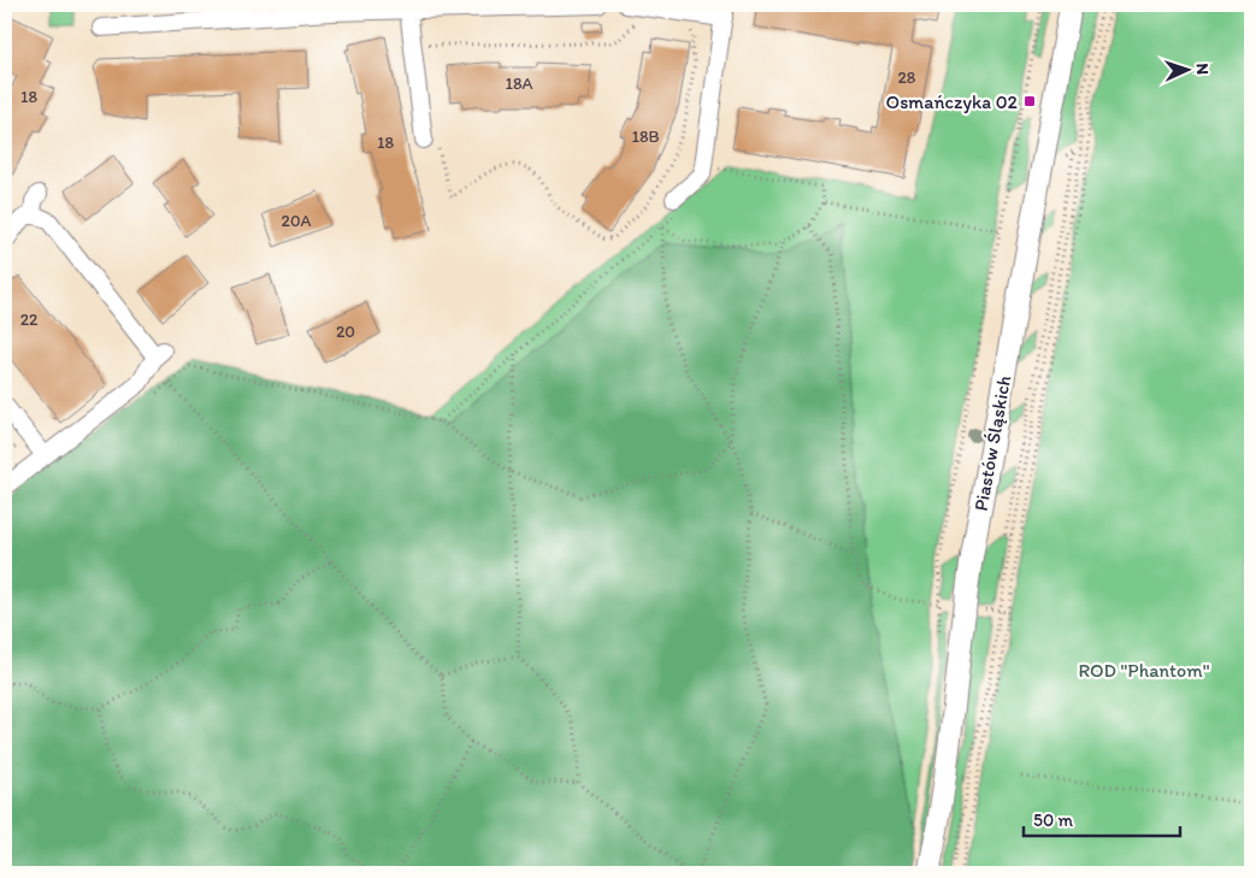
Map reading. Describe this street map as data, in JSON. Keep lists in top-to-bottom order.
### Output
{
  "streets": {
    "street": ["Piastów Śląskich"]
  },
  "parks": ["ROD \"Phantom\""],
  "places": {
    "transit": ["Osmańczyka 02"]
  },
  "house_numbers": [
    "28",
    "18A",
    "18",
    "18B",
    "18",
    "20A",
    "22",
    "20"
  ],
  "scale_bar": "50 m",
  "north": "right"
}
